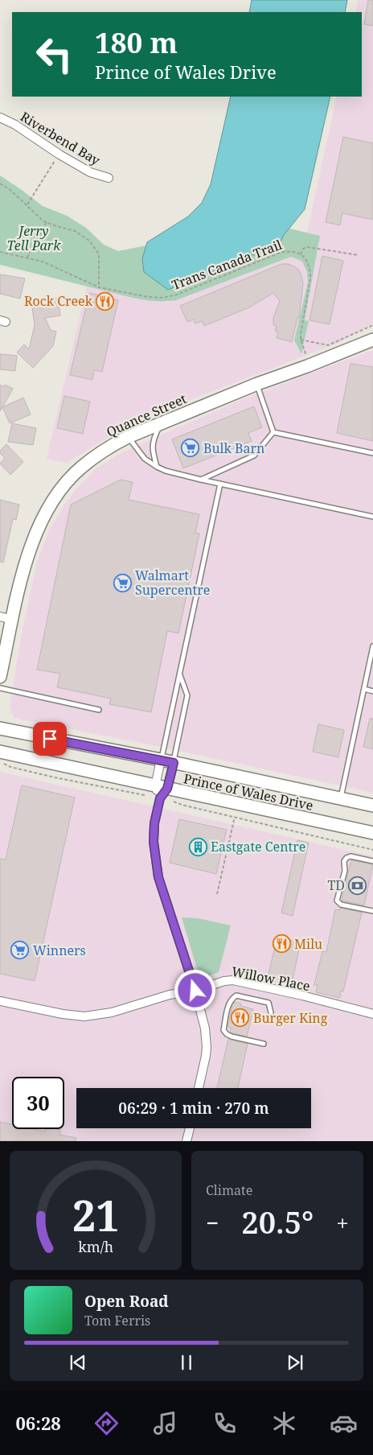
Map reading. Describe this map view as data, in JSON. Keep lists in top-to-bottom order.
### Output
{
  "streets": {
    "main road": ["Quance Street", "Prince of Wales Drive"],
    "street": ["Riverbend Bay", "Willow Place"],
    "path": ["Trans Canada Trail"]
  },
  "parks": ["Jerry Tell Park"],
  "places": {
    "restaurant": ["Rock Creek", "Milu", "Burger King"],
    "supermarket": ["Bulk Barn", "Walmart Supercentre", "Winners"],
    "building": ["Eastgate Centre"],
    "bank": ["TD"]
  },
  "page": {
    "turn": ["180 m", "Prince of Wales Drive"],
    "limit": "30",
    "trip": "06:29 · 1 min · 270 m",
    "tile": "Climate",
    "heat": ["−", "20.5°", "+"],
    "song": ["Open Road", "Tom Ferris"],
    "tabs": "06:28",
    "gauge": ["21", "km/h"]
  }
}
